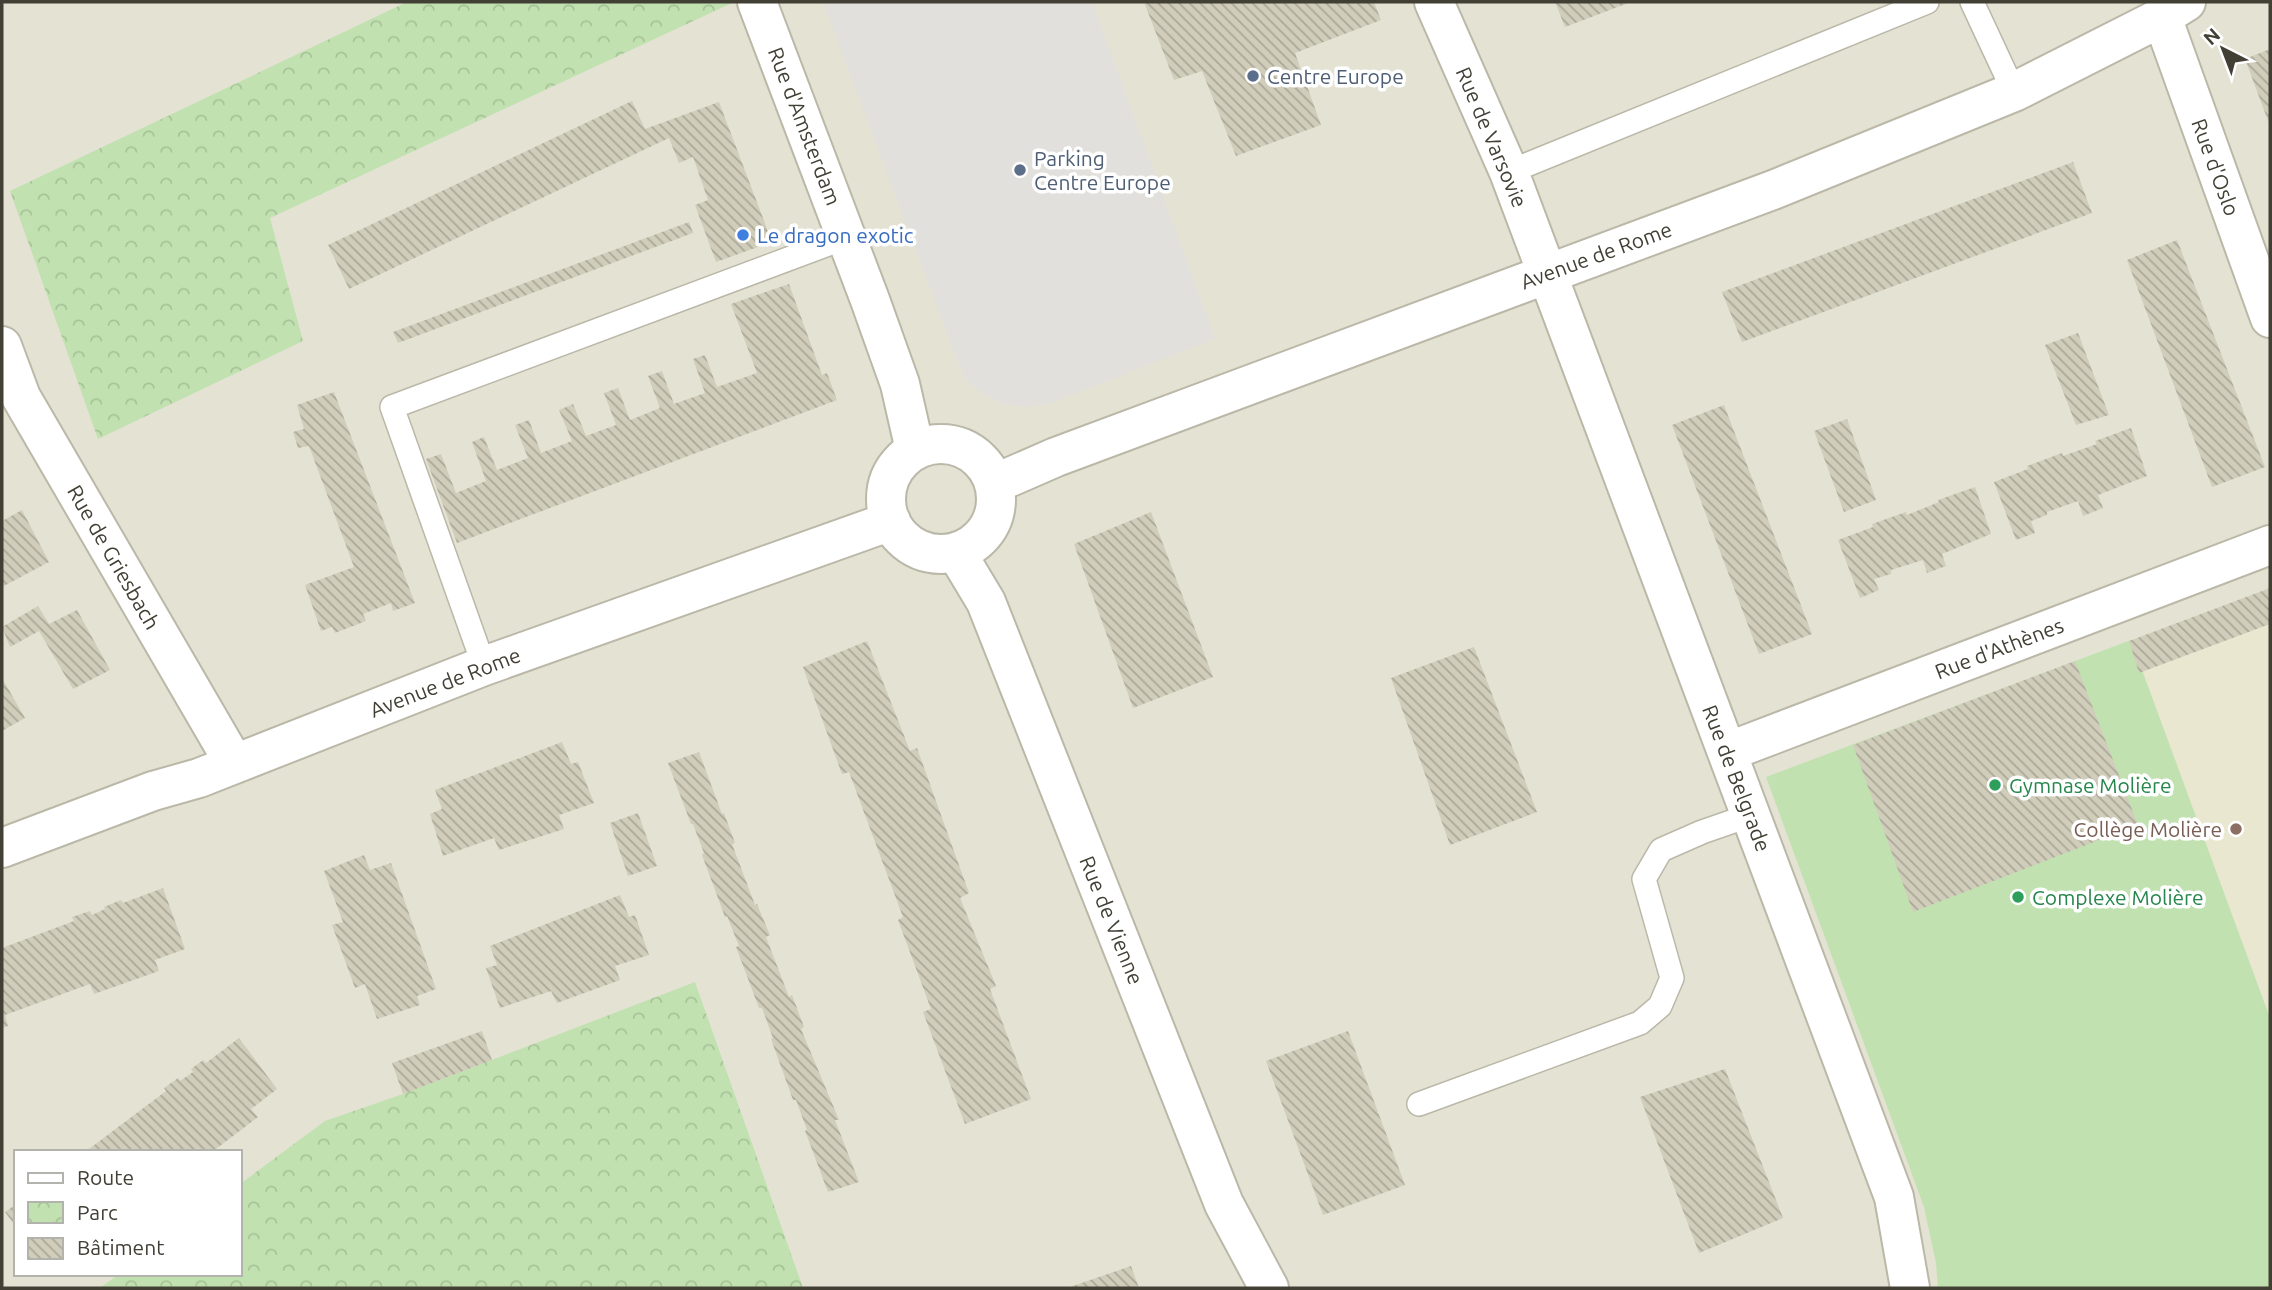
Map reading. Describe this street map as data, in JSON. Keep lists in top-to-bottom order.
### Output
{
  "streets": {
    "street": [
      "Rue d'Amsterdam",
      "Rue de Varsovie",
      "Rue d'Oslo",
      "Avenue de Rome",
      "Rue de Griesbach",
      "Rue d'Athènes",
      "Rue de Belgrade",
      "Rue de Vienne"
    ]
  },
  "crossings": [
    ["Rue d'Amsterdam", "Avenue de Rome"],
    ["Rue d'Amsterdam", "Rue de Vienne"],
    ["Rue de Varsovie", "Avenue de Rome"],
    ["Rue de Varsovie", "Rue de Belgrade"],
    ["Rue d'Oslo", "Avenue de Rome"],
    ["Avenue de Rome", "Rue de Griesbach"],
    ["Avenue de Rome", "Rue de Belgrade"],
    ["Avenue de Rome", "Rue de Vienne"],
    ["Rue d'Athènes", "Rue de Belgrade"]
  ],
  "places": [
    "Centre Europe",
    "Parking Centre Europe",
    "Le dragon exotic",
    "Gymnase Molière",
    "Collège Molière",
    "Complexe Molière"
  ],
  "legend": ["Route", "Parc", "Bâtiment"],
  "north": "top left"
}
